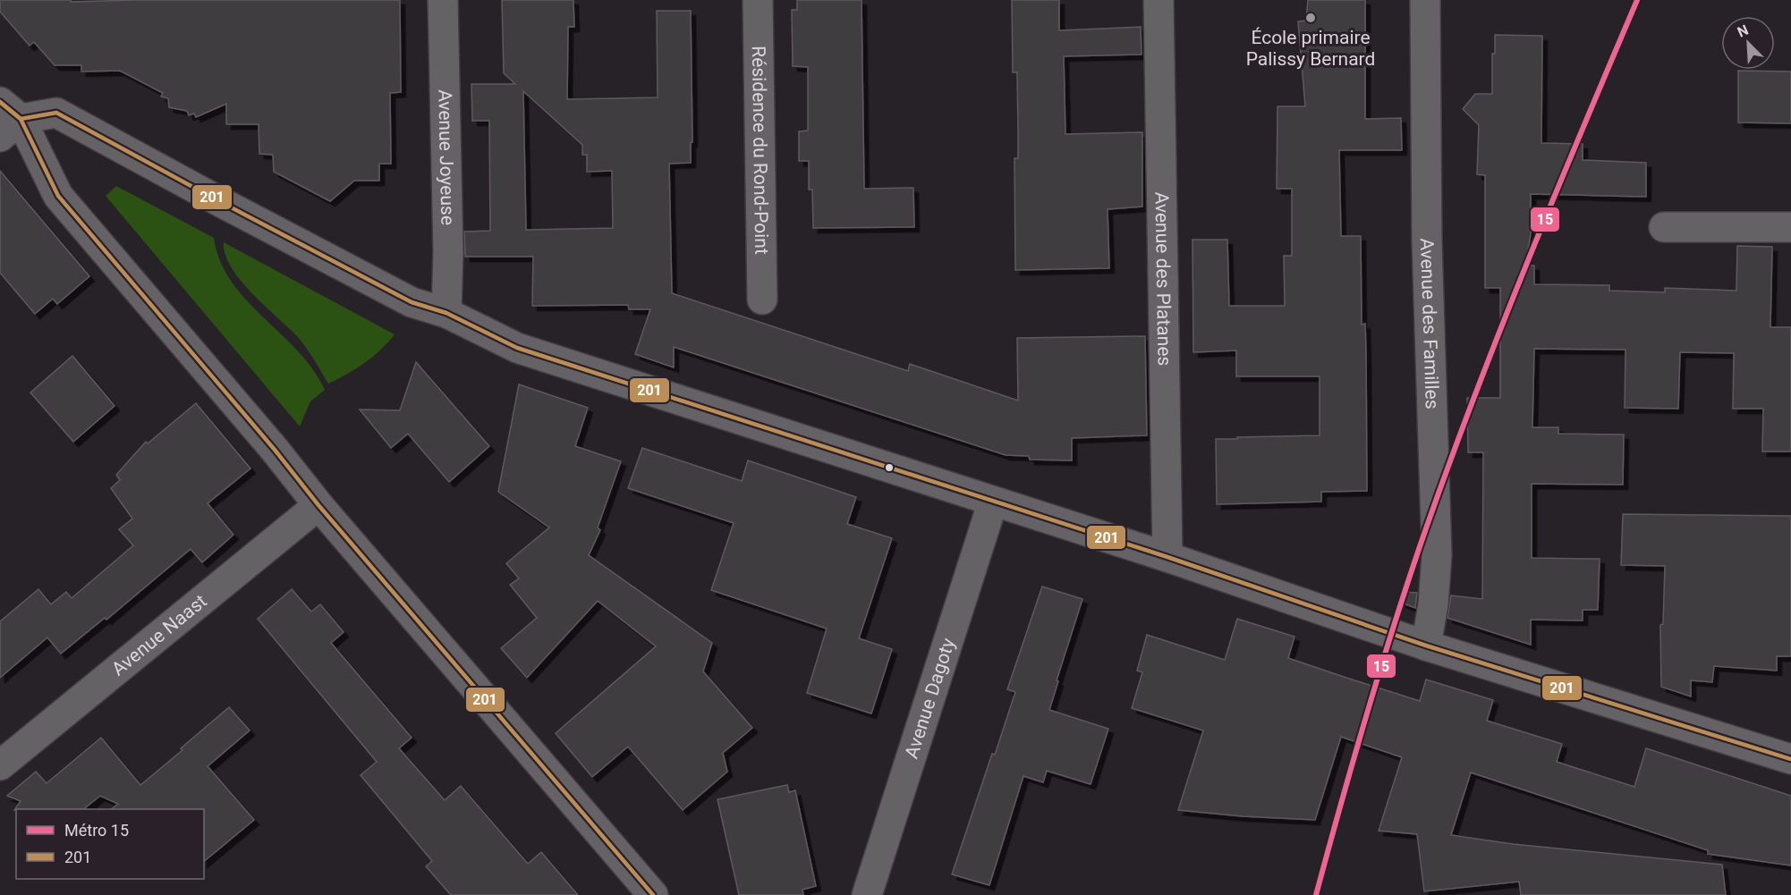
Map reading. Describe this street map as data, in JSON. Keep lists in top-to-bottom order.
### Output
{
  "streets": {
    "street": [
      "Résidence du Rond-Point",
      "Avenue Joyeuse",
      "Avenue des Platanes",
      "Avenue des Familles",
      "Avenue Naast",
      "Avenue Dagoty"
    ]
  },
  "places": ["École primaire Palissy Bernard"],
  "lines": ["metro line 15", "transit line 201"],
  "legend": ["Métro 15", "201"],
  "north": "top left"
}
